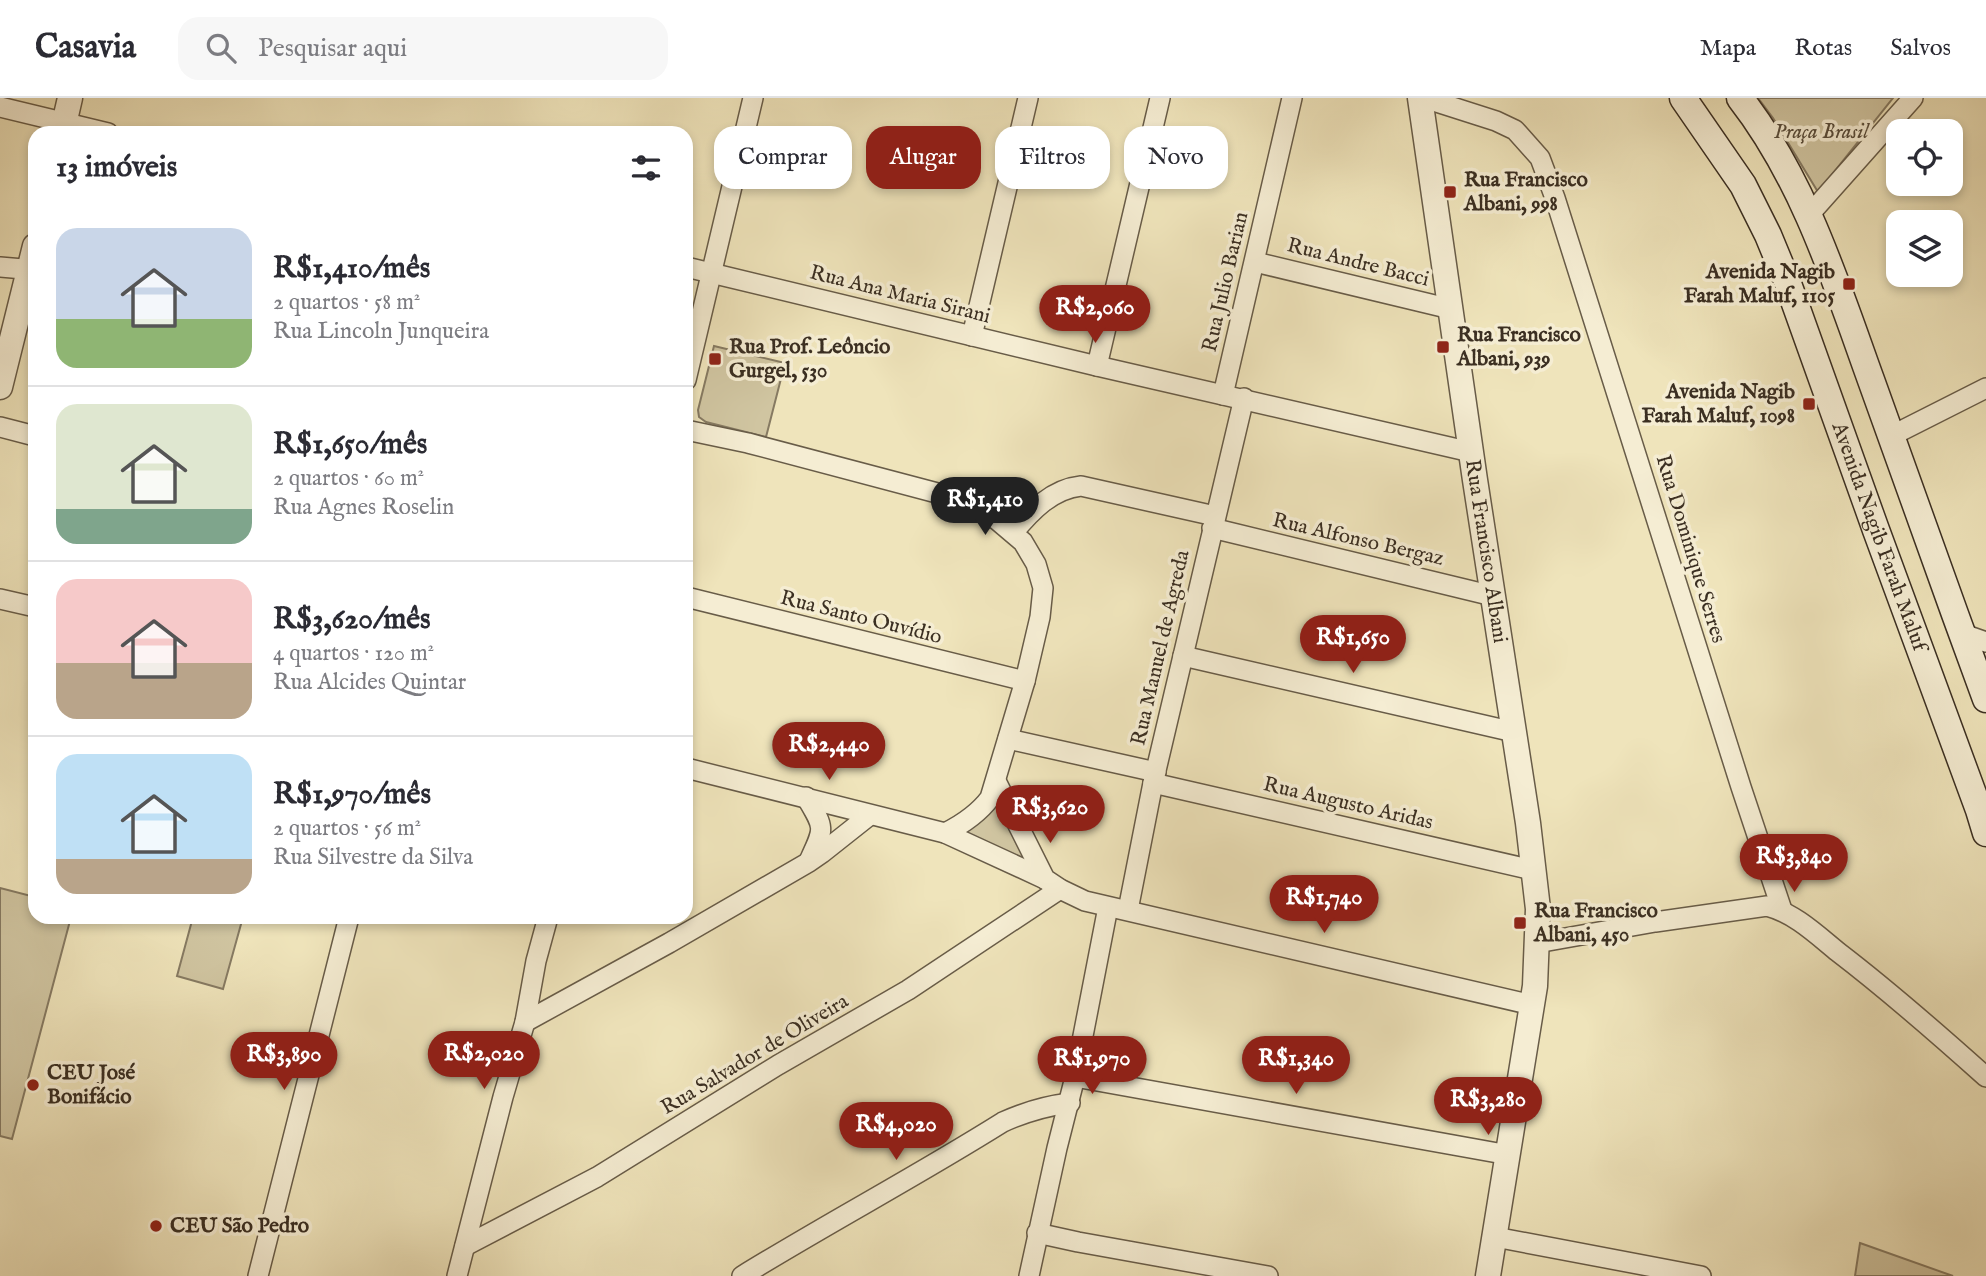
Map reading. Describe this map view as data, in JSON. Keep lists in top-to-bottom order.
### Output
{
  "streets": {
    "main road": ["Avenida Nagib Farah Maluf"],
    "street": [
      "Rua Andre Bacci",
      "Rua Julio Barian",
      "Rua Ana Maria Sirani",
      "Rua Alfonso Bergaz",
      "Rua Dominique Serres",
      "Rua Francisco Albani",
      "Rua Santo Ouvídio",
      "Rua Manuel de Agreda",
      "Rua Augusto Aridas",
      "Rua Salvador de Oliveira"
    ]
  },
  "crossings": [
    ["Rua Andre Bacci", "Rua Julio Barian"],
    ["Rua Andre Bacci", "Rua Francisco Albani"],
    ["Rua Julio Barian", "Rua Ana Maria Sirani"],
    ["Rua Ana Maria Sirani", "Rua Francisco Albani"],
    ["Rua Ana Maria Sirani", "Rua Manuel de Agreda"],
    ["Rua Alfonso Bergaz", "Rua Francisco Albani"],
    ["Rua Alfonso Bergaz", "Rua Manuel de Agreda"],
    ["Rua Dominique Serres", "Rua Francisco Albani"],
    ["Rua Francisco Albani", "Rua Augusto Aridas"],
    ["Rua Manuel de Agreda", "Rua Augusto Aridas"]
  ],
  "parks": ["Praça Brasil"],
  "places": {
    "transit": [
      "Rua Francisco Albani, 998",
      "Avenida Nagib Farah Maluf, 1105",
      "Rua Francisco Albani, 939",
      "Rua Prof. Leôncio Gurgel, 530",
      "Avenida Nagib Farah Maluf, 1098",
      "Rua Francisco Albani, 450"
    ],
    "other": ["CEU José Bonifácio", "CEU São Pedro"]
  },
  "page": {
    "header": "Casavia",
    "search": "Pesquisar aqui",
    "nav": ["Mapa", "Rotas", "Salvos"],
    "chip": [
      "Comprar",
      "Alugar",
      "Filtros",
      "Novo"
    ],
    "heading": "13 imóveis",
    "list": [
      {
        "name": "R$1,410/mês",
        "note": "2 quartos · 58 m² · Rua Lincoln Junqueira"
      },
      {
        "name": "R$1,650/mês",
        "note": "2 quartos · 60 m² · Rua Agnes Roselin"
      },
      {
        "name": "R$3,620/mês",
        "note": "4 quartos · 120 m² · Rua Alcides Quintar"
      },
      {
        "name": "R$1,970/mês",
        "note": "2 quartos · 56 m² · Rua Silvestre da Silva"
      }
    ],
    "price": [
      "R$2,060",
      "R$1,410",
      "R$1,650",
      "R$2,440",
      "R$3,620",
      "R$3,840",
      "R$1,740",
      "R$2,020",
      "R$3,890",
      "R$1,970",
      "R$1,340",
      "R$3,280",
      "R$4,020"
    ]
  }
}
